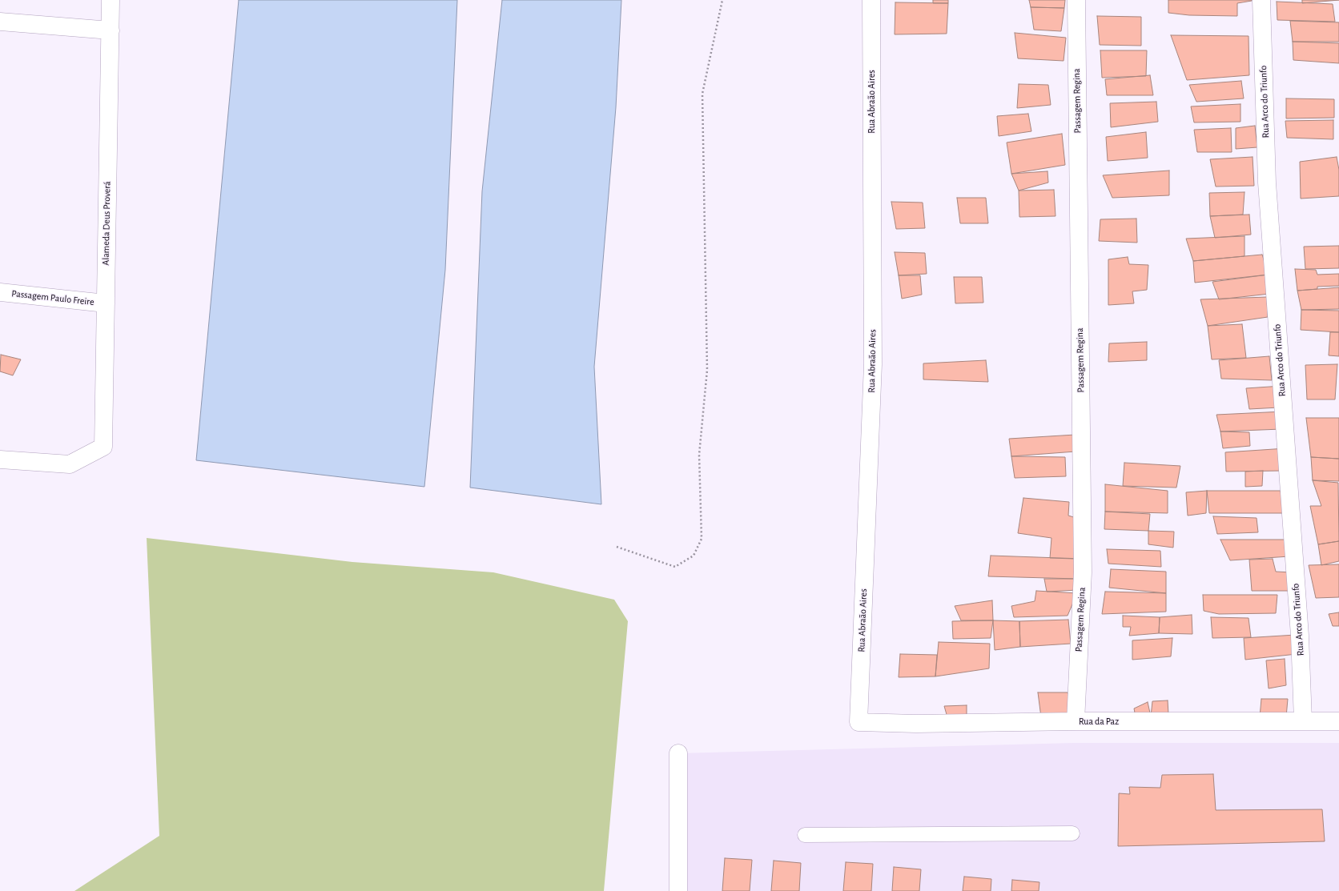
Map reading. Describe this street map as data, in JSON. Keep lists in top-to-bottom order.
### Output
{
  "streets": {
    "street": [
      "Passagem Regina",
      "Rua Abraão Aires",
      "Rua Arco do Triunfo",
      "Alameda Deus Proverá",
      "Passagem Paulo Freire",
      "Rua da Paz"
    ]
  },
  "crossings": [
    ["Passagem Regina", "Rua da Paz"],
    ["Rua Abraão Aires", "Rua da Paz"],
    ["Rua Arco do Triunfo", "Rua da Paz"],
    ["Alameda Deus Proverá", "Passagem Paulo Freire"]
  ]
}
